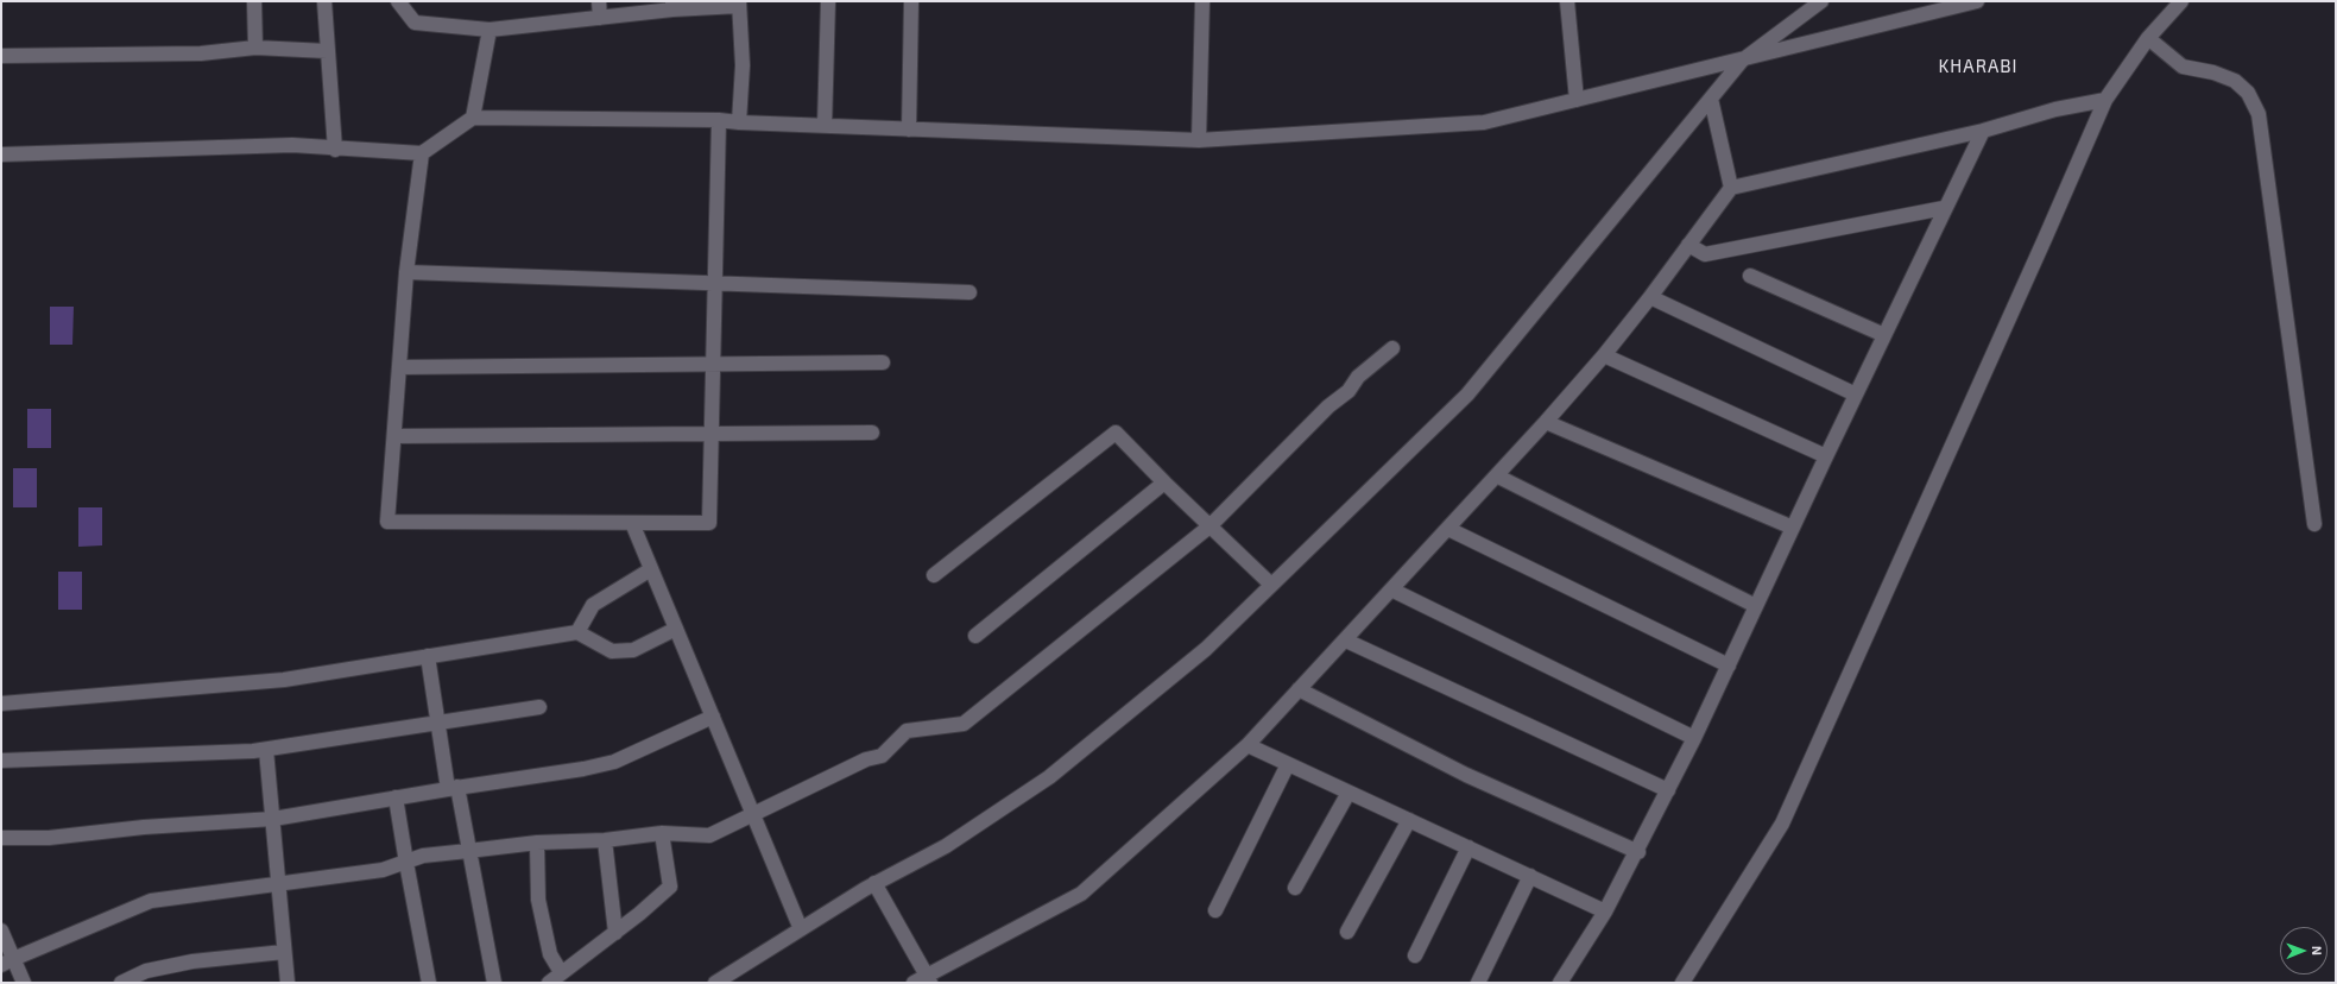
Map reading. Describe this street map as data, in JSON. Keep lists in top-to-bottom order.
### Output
{
  "districts": ["KHARABI"],
  "north": "right"
}
